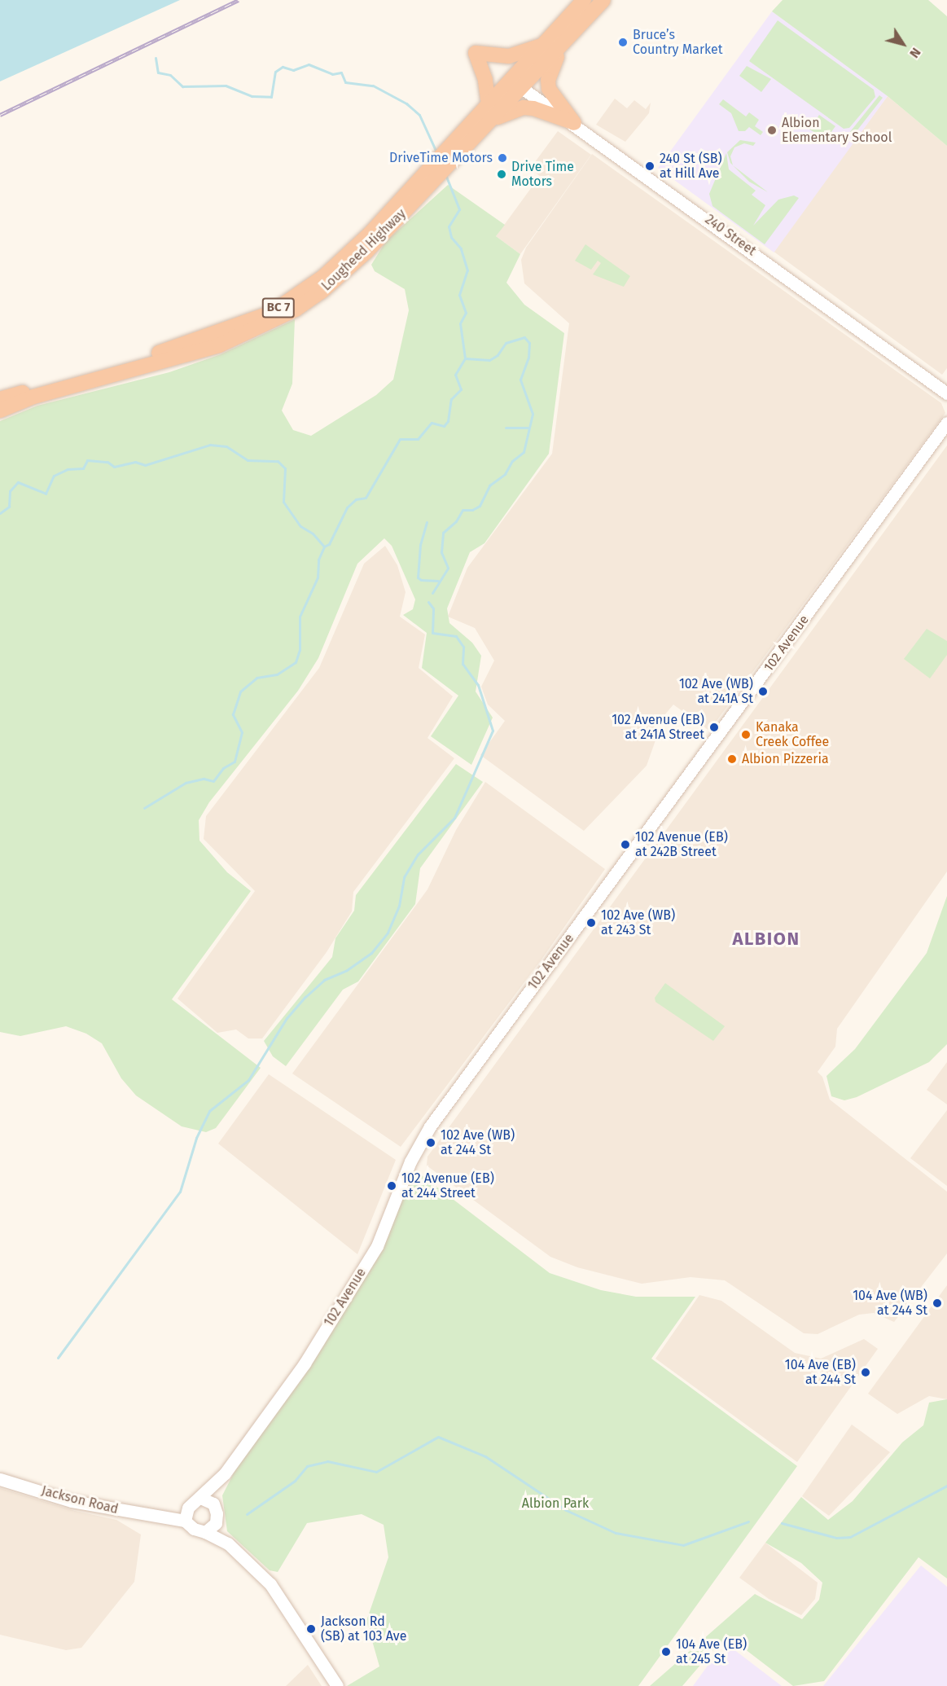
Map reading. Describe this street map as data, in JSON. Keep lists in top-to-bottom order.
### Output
{
  "streets": {
    "highway": ["Lougheed Highway", "BC 7"],
    "main road": ["240 Street", "102 Avenue", "Jackson Road"]
  },
  "crossings": [
    ["240 Street", "Lougheed Highway"],
    ["102 Avenue", "Jackson Road"]
  ],
  "districts": ["ALBION"],
  "parks": ["Albion Park"],
  "places": [
    "Bruce’s Country Market",
    "Albion Elementary School",
    "DriveTime Motors",
    "240 St (SB) at Hill Ave",
    "Drive Time Motors",
    "102 Ave (WB) at 241A St",
    "102 Avenue (EB) at 241A Street",
    "Kanaka Creek Coffee",
    "Albion Pizzeria",
    "102 Avenue (EB) at 242B Street",
    "102 Ave (WB) at 243 St",
    "102 Ave (WB) at 244 St",
    "102 Avenue (EB) at 244 Street",
    "104 Ave (WB) at 244 St",
    "104 Ave (EB) at 244 St",
    "Jackson Rd (SB) at 103 Ave",
    "104 Ave (EB) at 245 St"
  ],
  "north": "bottom right"
}
